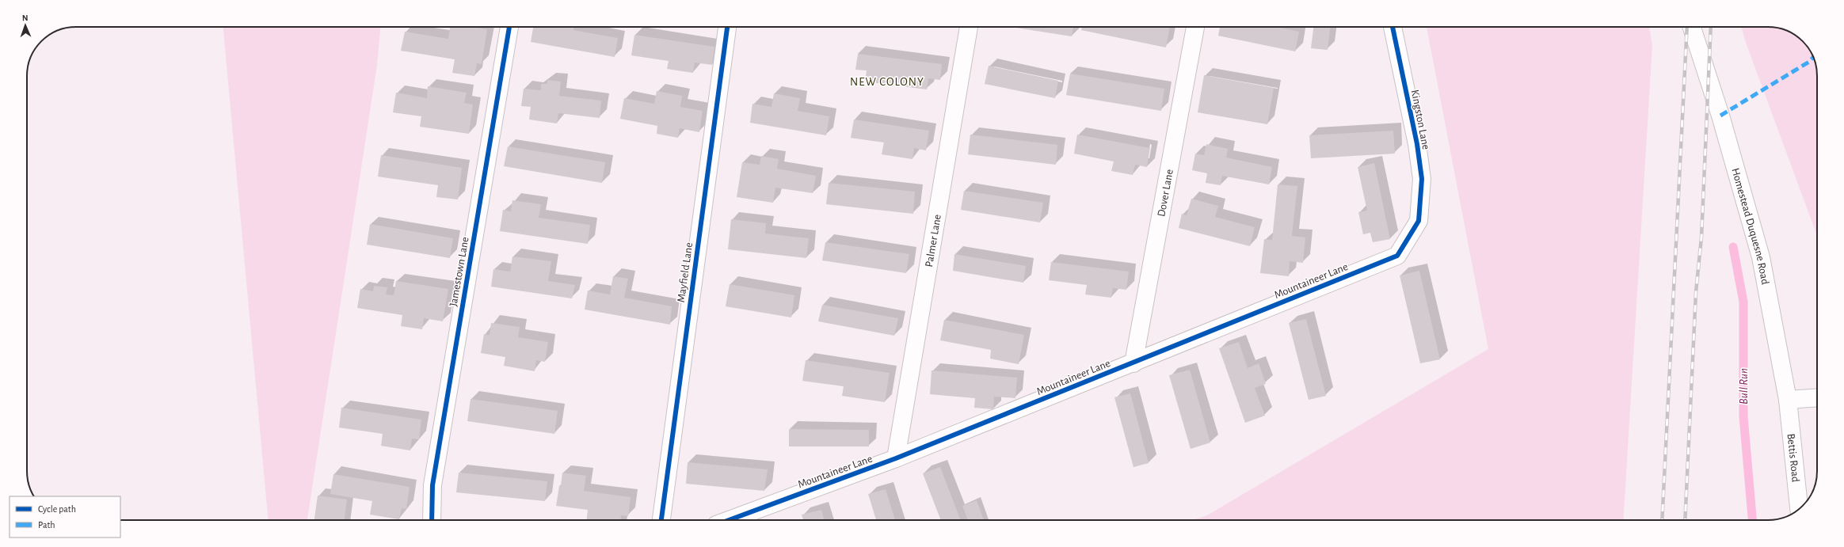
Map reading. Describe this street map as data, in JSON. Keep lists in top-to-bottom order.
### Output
{
  "streets": {
    "street": [
      "Kingston Lane",
      "Dover Lane",
      "Homestead Duquesne Road",
      "Palmer Lane",
      "Jamestown Lane",
      "Mayfield Lane",
      "Mountaineer Lane",
      "Bettis Road"
    ]
  },
  "crossings": [
    ["Kingston Lane", "Mountaineer Lane"],
    ["Dover Lane", "Mountaineer Lane"],
    ["Homestead Duquesne Road", "Bettis Road"],
    ["Palmer Lane", "Mountaineer Lane"]
  ],
  "districts": ["NEW COLONY"],
  "water": ["Bull Run"],
  "legend": ["Cycle path", "Path"],
  "north": "top"
}
